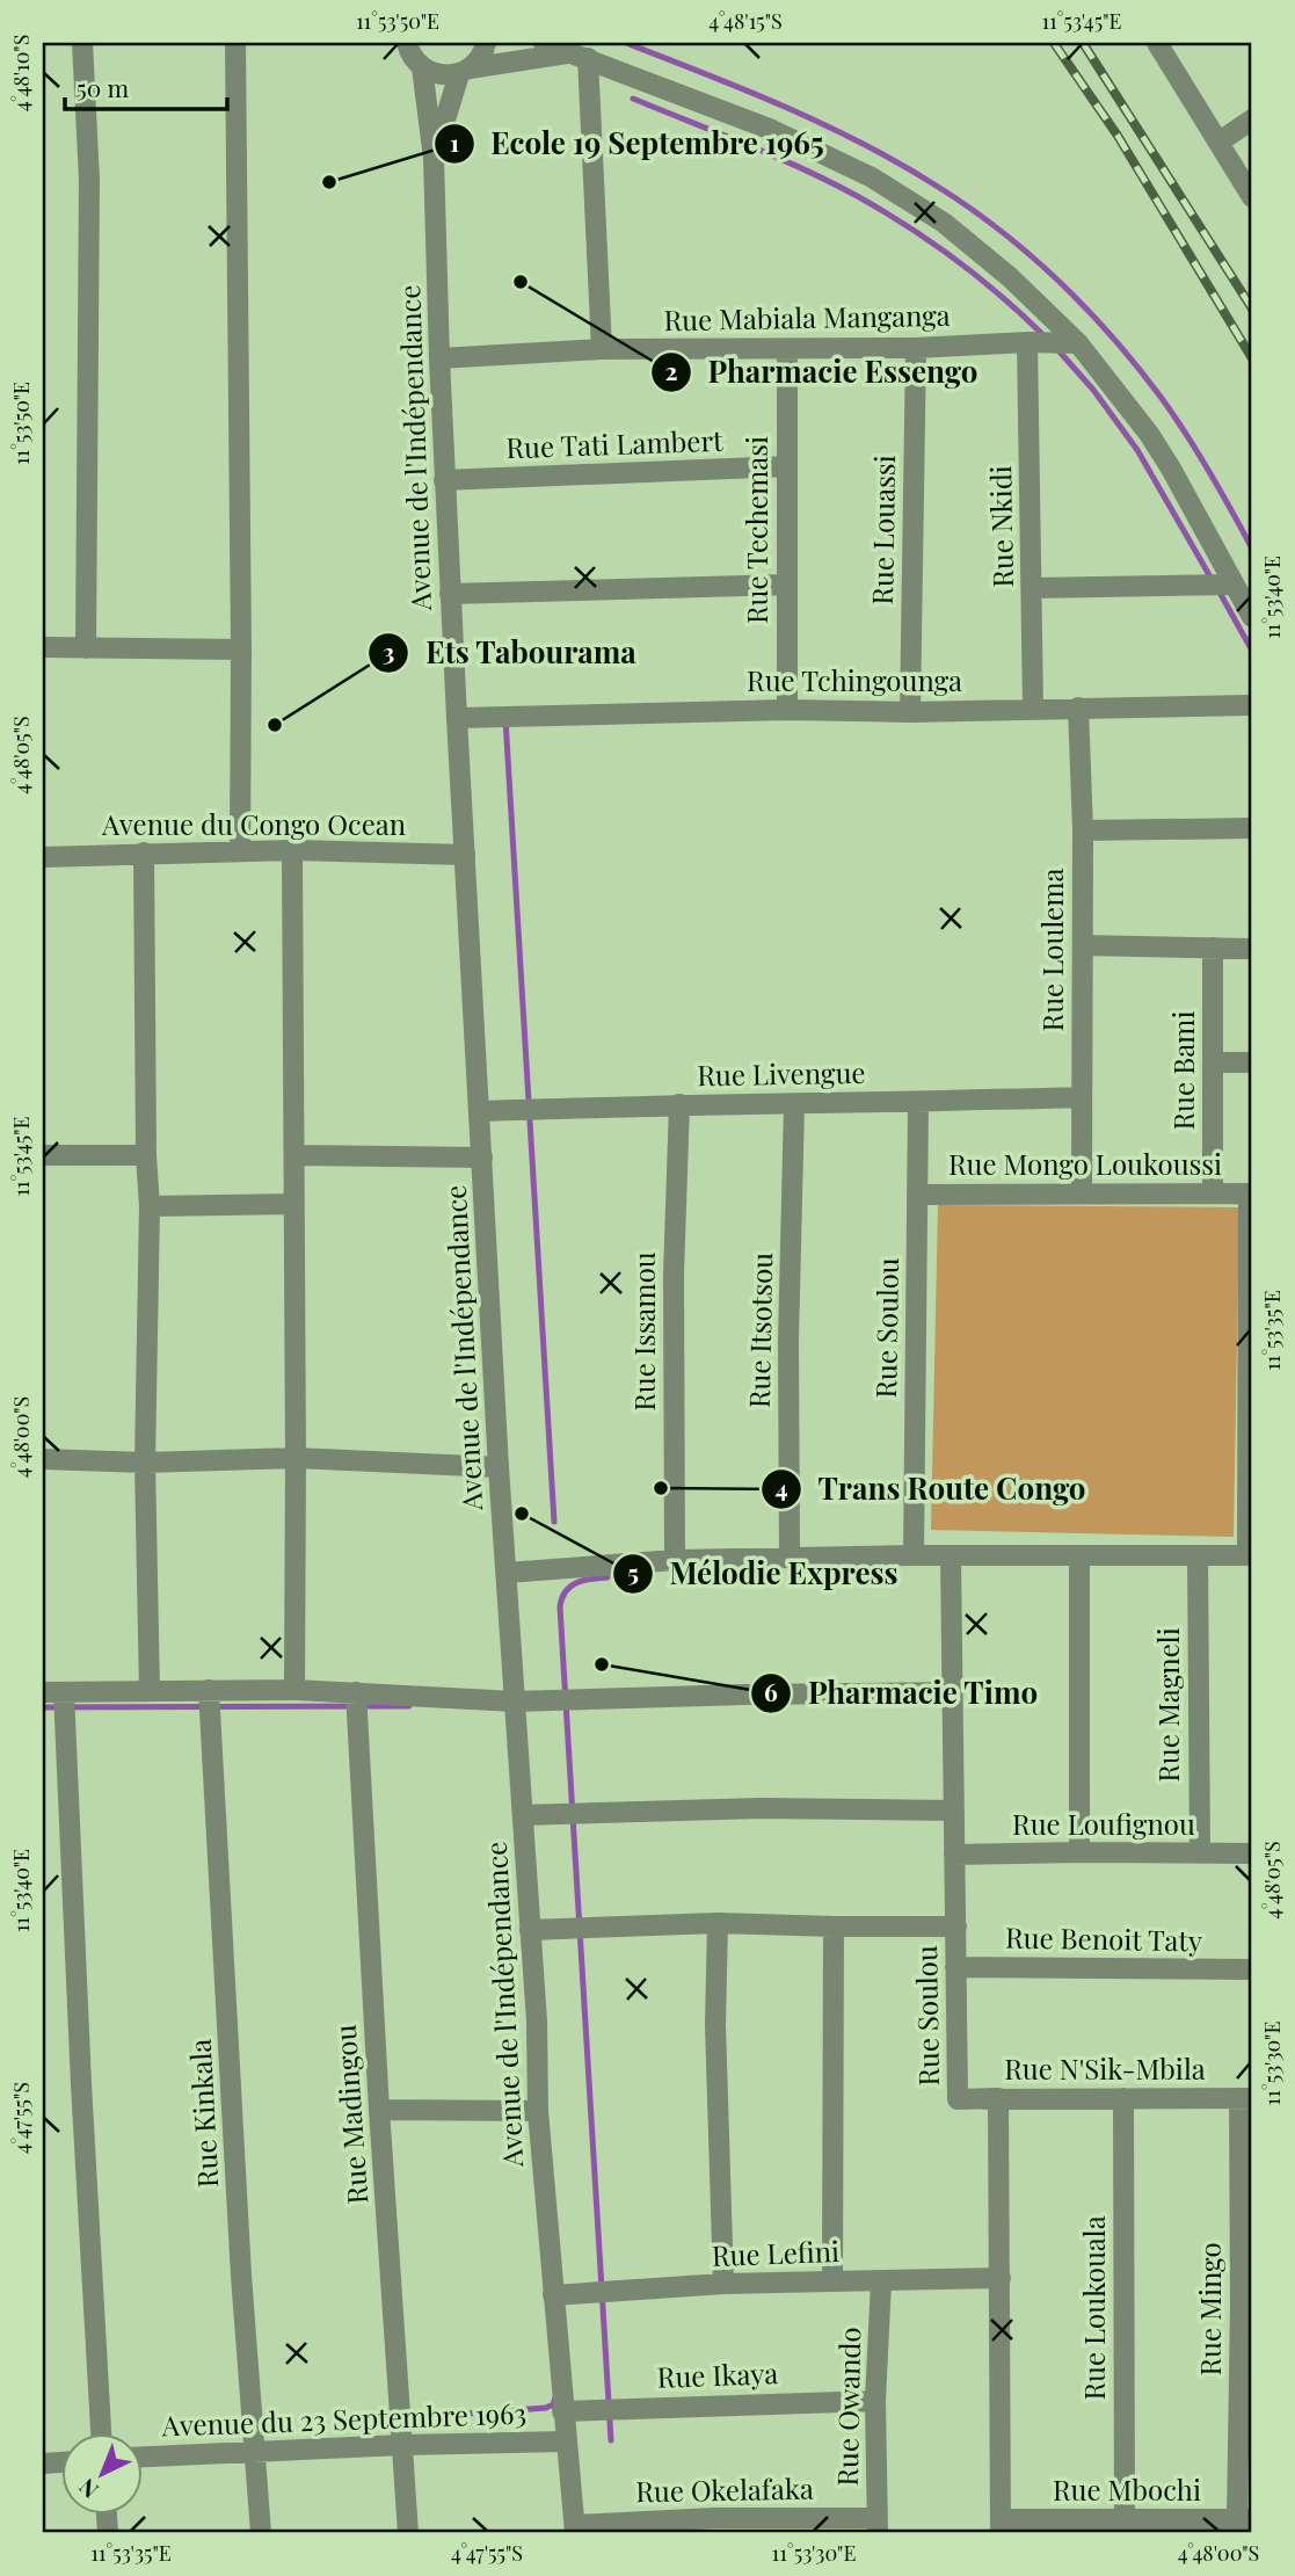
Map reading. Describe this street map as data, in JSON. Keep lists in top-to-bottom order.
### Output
{
  "streets": {
    "street": [
      "Rue Mabiala Manganga",
      "Rue Tati Lambert",
      "Avenue de l'Indépendance",
      "Rue Nkidi",
      "Rue Techemasi",
      "Rue Louassi",
      "Rue Tchingounga",
      "Avenue du Congo Ocean",
      "Rue Loulema",
      "Rue Bami",
      "Rue Livengue",
      "Rue Mongo Loukoussi",
      "Rue Soulou",
      "Rue Itsotsou",
      "Rue Issamou",
      "Rue Magneli",
      "Rue Loufignou",
      "Rue Benoit Taty",
      "Rue N'Sik-Mbila",
      "Rue Kinkala",
      "Rue Madingou",
      "Rue Lefini",
      "Rue Loukouala",
      "Rue Mingo",
      "Rue Ikaya",
      "Rue Owando",
      "Avenue du 23 Septembre 1963",
      "Rue Okelafaka",
      "Rue Mbochi"
    ]
  },
  "crossings": [
    ["Rue Mabiala Manganga", "Avenue de l'Indépendance"],
    ["Rue Mabiala Manganga", "Rue Nkidi"],
    ["Rue Mabiala Manganga", "Rue Techemasi"],
    ["Rue Mabiala Manganga", "Rue Louassi"],
    ["Rue Tati Lambert", "Avenue de l'Indépendance"],
    ["Rue Tati Lambert", "Rue Techemasi"],
    ["Avenue de l'Indépendance", "Rue Tchingounga"],
    ["Avenue de l'Indépendance", "Avenue du Congo Ocean"],
    ["Avenue de l'Indépendance", "Rue Livengue"],
    ["Avenue de l'Indépendance", "Rue Lefini"],
    ["Avenue de l'Indépendance", "Rue Ikaya"],
    ["Avenue de l'Indépendance", "Avenue du 23 Septembre 1963"],
    ["Avenue de l'Indépendance", "Rue Okelafaka"],
    ["Rue Nkidi", "Rue Tchingounga"],
    ["Rue Techemasi", "Rue Tchingounga"],
    ["Rue Louassi", "Rue Tchingounga"],
    ["Rue Tchingounga", "Rue Loulema"],
    ["Rue Loulema", "Rue Livengue"],
    ["Rue Loulema", "Rue Mongo Loukoussi"],
    ["Rue Bami", "Rue Mongo Loukoussi"],
    ["Rue Livengue", "Rue Soulou"],
    ["Rue Livengue", "Rue Itsotsou"],
    ["Rue Livengue", "Rue Issamou"],
    ["Rue Mongo Loukoussi", "Rue Soulou"],
    ["Rue Soulou", "Rue Loufignou"],
    ["Rue Soulou", "Rue Benoit Taty"],
    ["Rue Soulou", "Rue N'Sik-Mbila"],
    ["Rue Soulou", "Rue Lefini"],
    ["Rue Soulou", "Rue Mbochi"],
    ["Rue Magneli", "Rue Loufignou"],
    ["Rue N'Sik-Mbila", "Rue Loukouala"],
    ["Rue N'Sik-Mbila", "Rue Mingo"],
    ["Rue Kinkala", "Avenue du 23 Septembre 1963"],
    ["Rue Madingou", "Avenue du 23 Septembre 1963"],
    ["Rue Lefini", "Rue Owando"],
    ["Rue Loukouala", "Rue Mbochi"],
    ["Rue Mingo", "Rue Mbochi"],
    ["Rue Ikaya", "Rue Owando"],
    ["Rue Owando", "Rue Okelafaka"]
  ],
  "places": [
    "Ecole 19 Septembre 1965",
    "Pharmacie Essengo",
    "Ets Tabourama",
    "Trans Route Congo",
    "Mélodie Express",
    "Pharmacie Timo"
  ],
  "scale_bar": "50 m",
  "north": "bottom left",
  "coordinates": [
    "11°53'50\"E",
    "4°48'15\"S",
    "11°53'45\"E",
    "4°48'10\"S",
    "11°53'40\"E",
    "4°48'05\"S",
    "11°53'35\"E",
    "4°48'00\"S",
    "11°53'30\"E",
    "4°47'55\"S"
  ]
}
